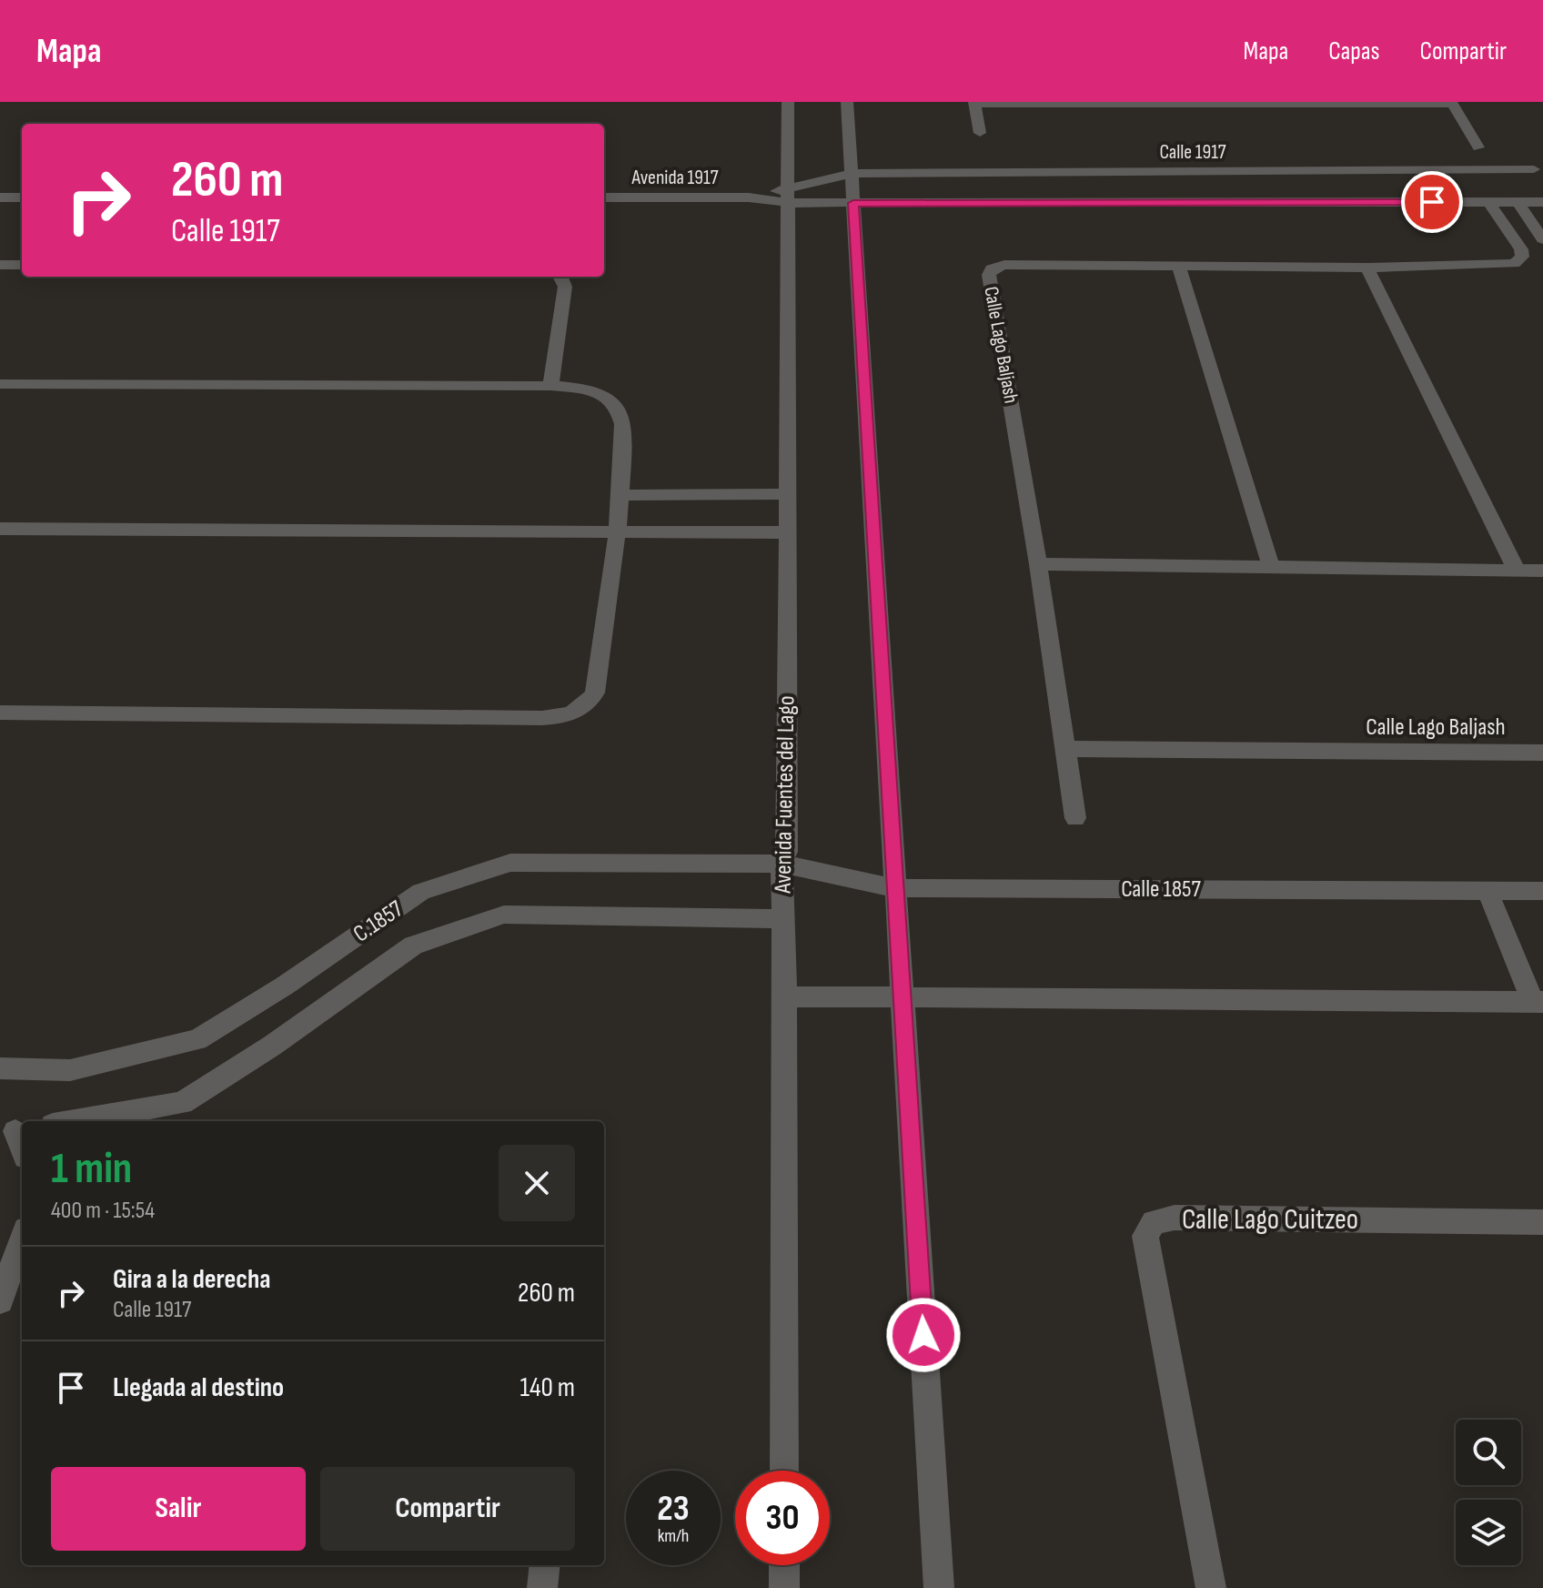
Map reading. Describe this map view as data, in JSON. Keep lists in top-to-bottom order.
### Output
{
  "streets": {
    "street": [
      "Calle 1917",
      "Avenida 1917",
      "Calle Lago Baljash",
      "Avenida Fuentes del Lago",
      "Calle 1857",
      "C.1857",
      "Calle Lago Cuitzeo"
    ]
  },
  "crossings": [
    ["Calle 1917", "Avenida 1917"],
    ["Calle 1917", "Calle Lago Baljash"],
    ["Calle 1917", "Avenida Fuentes del Lago"],
    ["Avenida 1917", "Avenida Fuentes del Lago"],
    ["Avenida Fuentes del Lago", "Calle 1857"],
    ["Avenida Fuentes del Lago", "C.1857"],
    ["Calle 1857", "C.1857"]
  ],
  "page": {
    "header": "Mapa",
    "nav": ["Mapa", "Capas", "Compartir"],
    "turn": ["260 m", "Calle 1917"],
    "heading": ["1 min", "400 m · 15:54"],
    "list": [
      {
        "name": "Gira a la derecha",
        "note": "Calle 1917",
        "value": "260 m"
      },
      {
        "name": "Llegada al destino",
        "value": "140 m"
      }
    ],
    "buttons": ["Salir", "Compartir"],
    "speed": "23 km/h",
    "limit": "30"
  }
}
